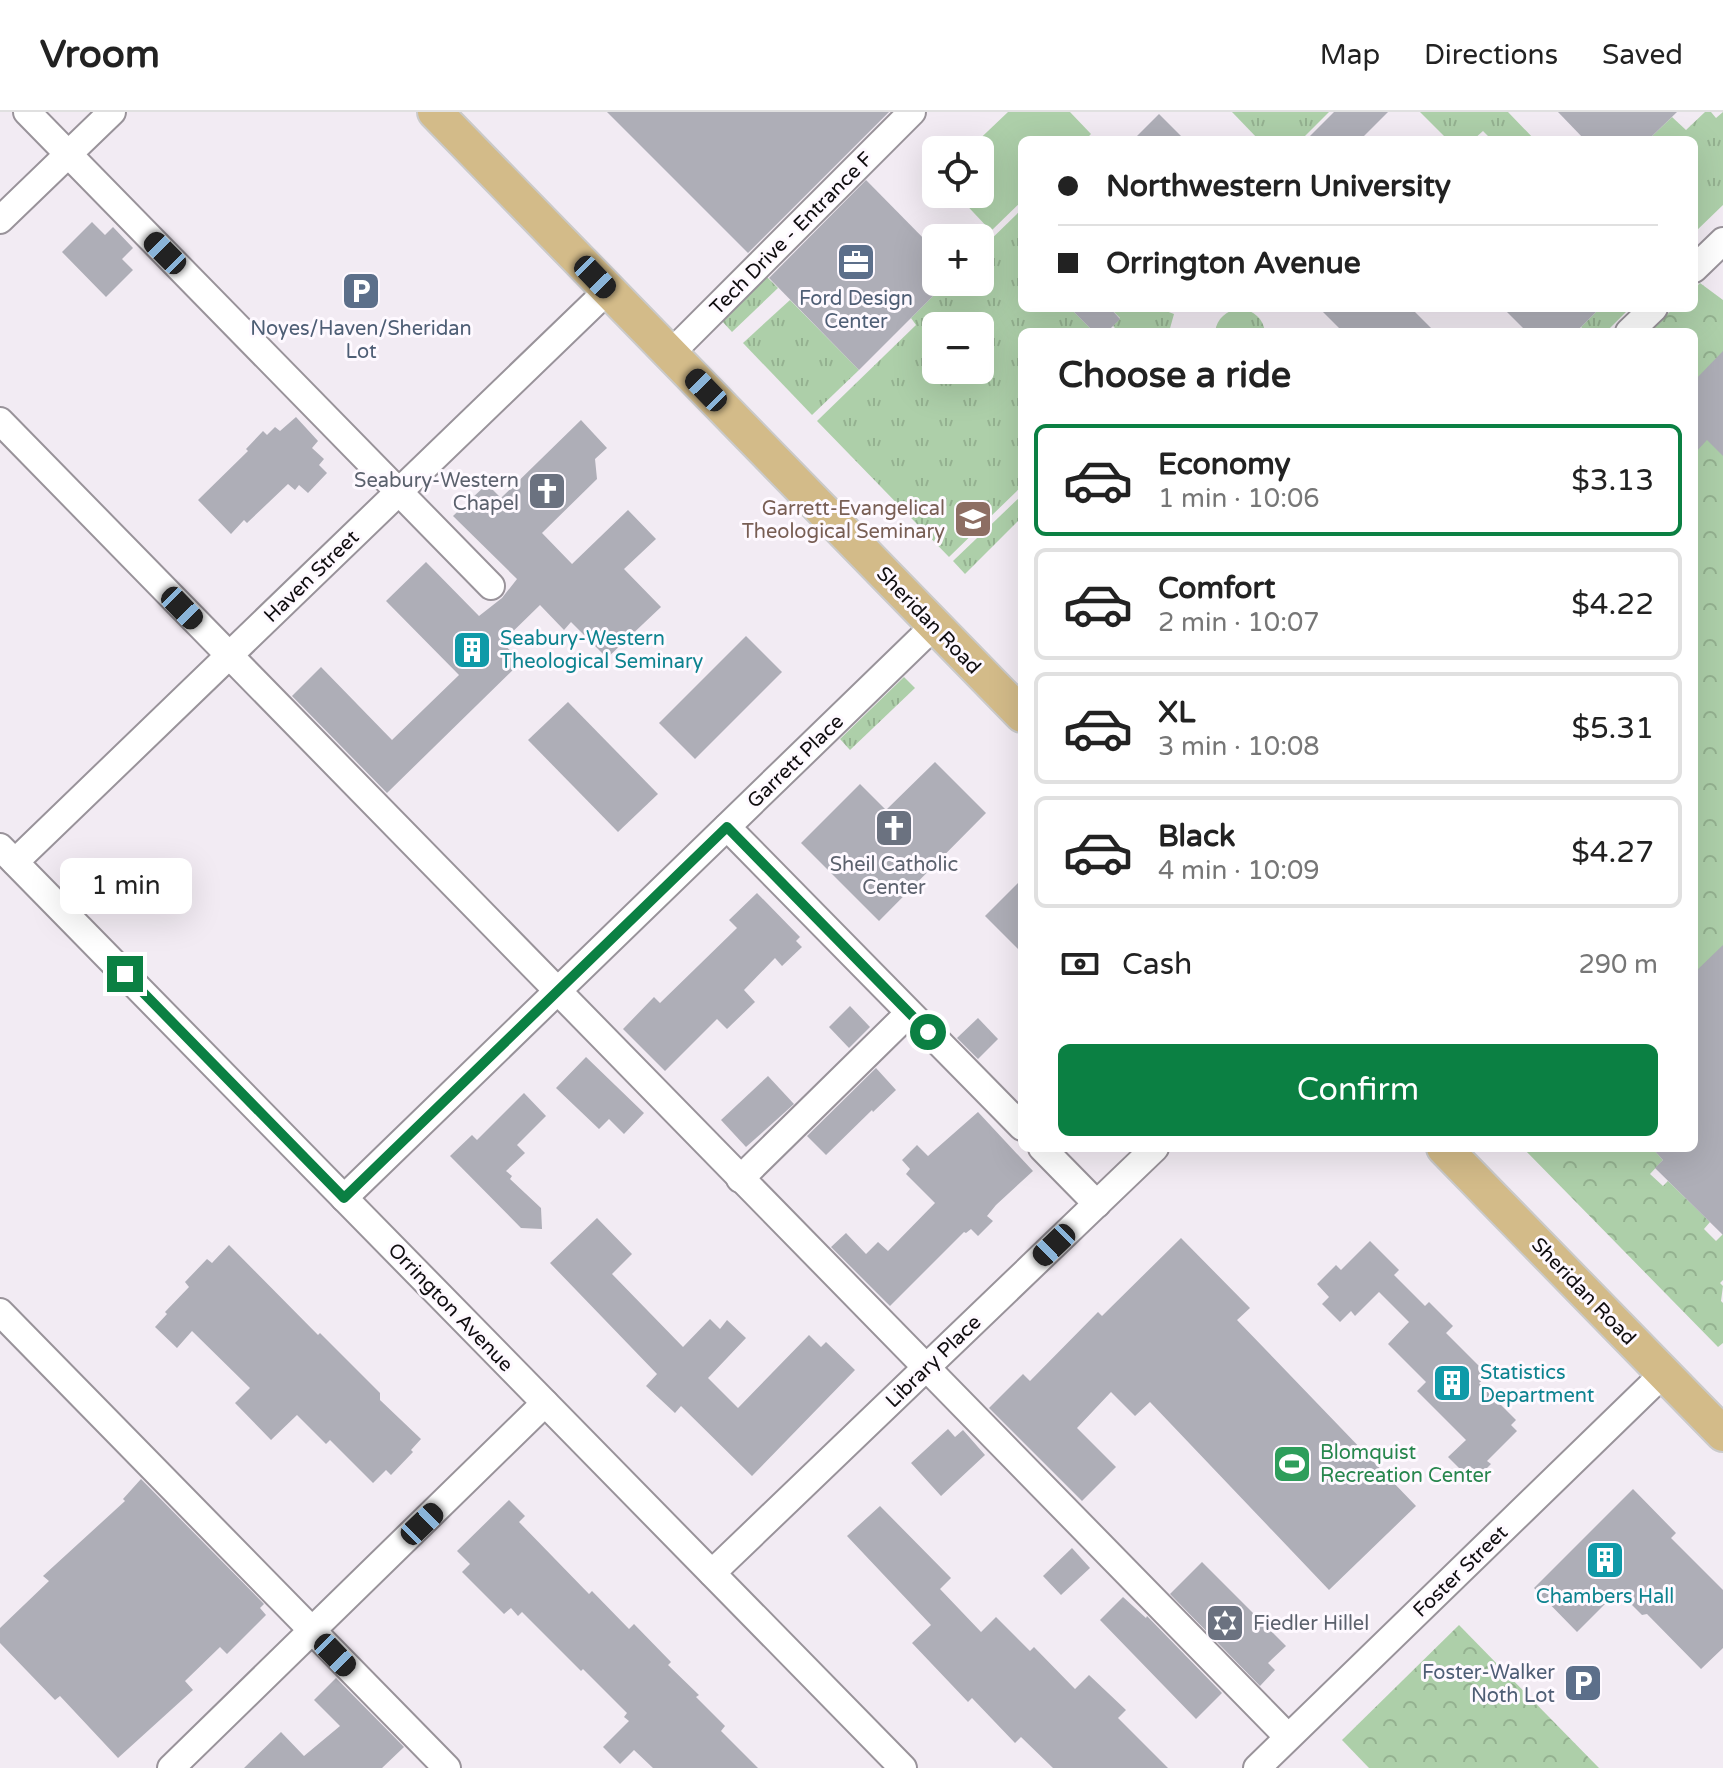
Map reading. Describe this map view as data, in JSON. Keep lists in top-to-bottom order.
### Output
{
  "streets": {
    "main road": ["Sheridan Road"],
    "street": [
      "Tech Drive - Entrance F",
      "Haven Street",
      "Garrett Place",
      "Orrington Avenue",
      "Library Place",
      "Foster Street"
    ]
  },
  "crossings": [
    ["Tech Drive - Entrance F", "Sheridan Road"],
    ["Haven Street", "Sheridan Road"],
    ["Haven Street", "Orrington Avenue"],
    ["Sheridan Road", "Garrett Place"],
    ["Sheridan Road", "Foster Street"],
    ["Garrett Place", "Orrington Avenue"],
    ["Orrington Avenue", "Library Place"]
  ],
  "places": {
    "office": ["Ford Design Center"],
    "parking": ["Noyes/Haven/Sheridan Lot", "Foster-Walker Noth Lot"],
    "church": ["Seabury-Western Chapel", "Sheil Catholic Center"],
    "school or university": ["Garrett-Evangelical Theological Seminary"],
    "building": ["Seabury-Western Theological Seminary", "Statistics Department", "Chambers Hall"],
    "sports": ["Blomquist Recreation Center"],
    "synagogue": ["Fiedler Hillel"]
  },
  "page": {
    "header": "Vroom",
    "nav": ["Map", "Directions", "Saved"],
    "map_buttons": ["+", "−"],
    "banner": ["Northwestern University", "Orrington Avenue"],
    "heading": "Choose a ride",
    "list": [
      {
        "name": "Economy",
        "note": "1 min · 10:06",
        "value": "$3.13"
      },
      {
        "name": "Comfort",
        "note": "2 min · 10:07",
        "value": "$4.22"
      },
      {
        "name": "XL",
        "note": "3 min · 10:08",
        "value": "$5.31"
      },
      {
        "name": "Black",
        "note": "4 min · 10:09",
        "value": "$4.27"
      }
    ],
    "bubble": "1 min",
    "pay": ["Cash", "290 m"],
    "buttons": "Confirm"
  }
}
